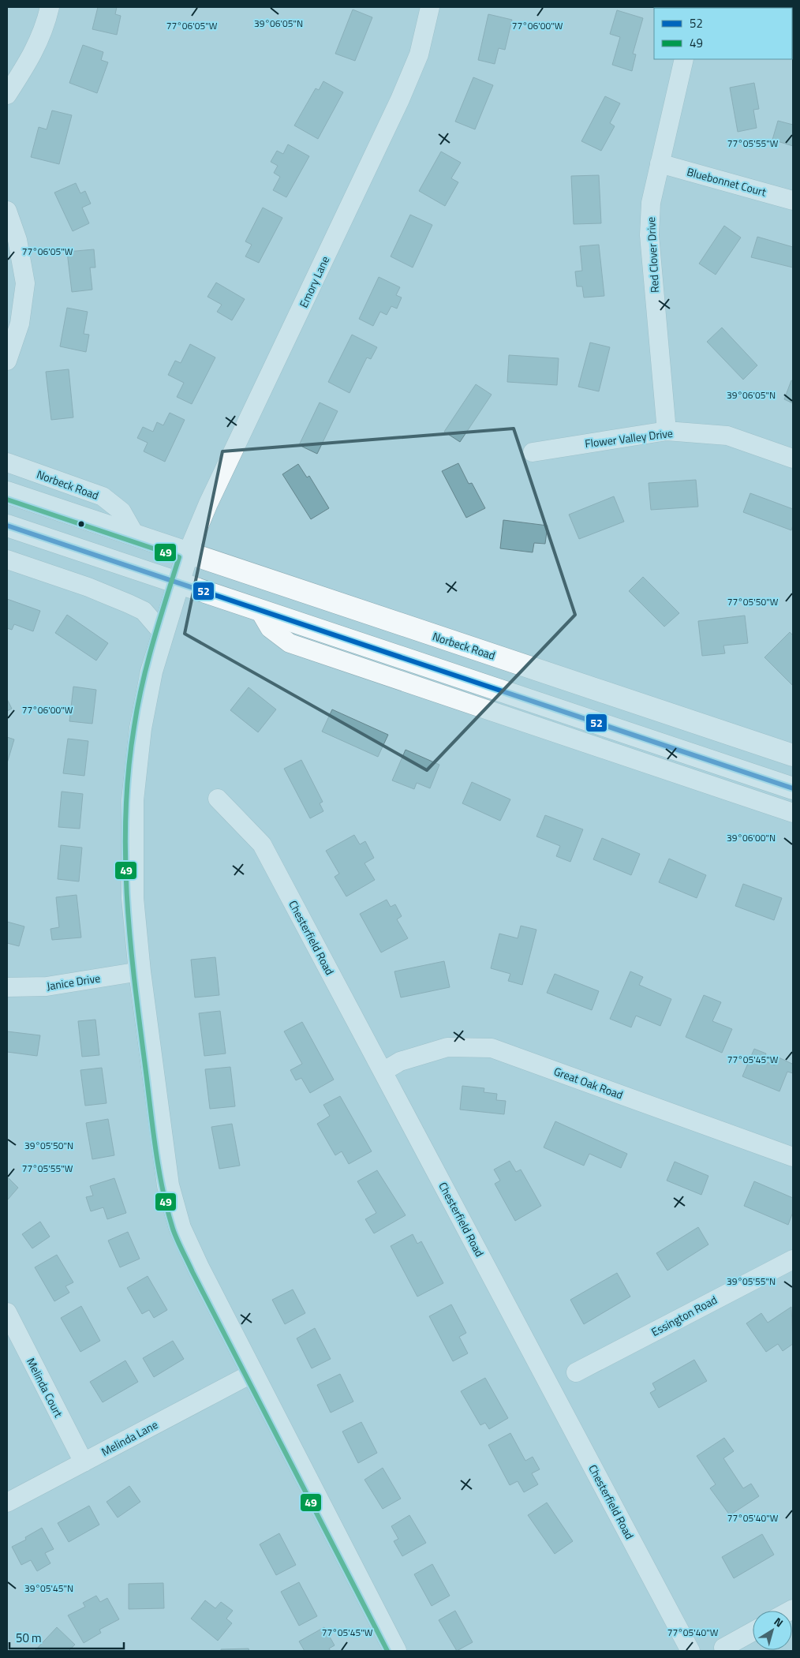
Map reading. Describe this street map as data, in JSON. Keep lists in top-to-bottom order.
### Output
{
  "streets": {
    "main road": ["Norbeck Road"],
    "street": [
      "Bluebonnet Court",
      "Red Clover Drive",
      "Emory Lane",
      "Flower Valley Drive",
      "Chesterfield Road",
      "Janice Drive",
      "Great Oak Road",
      "Essington Road",
      "Melinda Court",
      "Melinda Lane"
    ]
  },
  "crossings": [
    ["Bluebonnet Court", "Red Clover Drive"],
    ["Red Clover Drive", "Flower Valley Drive"],
    ["Emory Lane", "Norbeck Road"],
    ["Chesterfield Road", "Great Oak Road"],
    ["Melinda Court", "Melinda Lane"]
  ],
  "lines": ["transit line 49", "transit line 52"],
  "legend": ["52", "49"],
  "scale_bar": "50 m",
  "north": "top right",
  "coordinates": [
    "39°06'05\"N",
    "77°06'05\"W",
    "77°06'00\"W",
    "77°05'55\"W",
    "77°05'50\"W",
    "39°06'00\"N",
    "77°05'45\"W",
    "39°05'50\"N",
    "39°05'55\"N",
    "77°05'40\"W",
    "39°05'45\"N"
  ]
}
